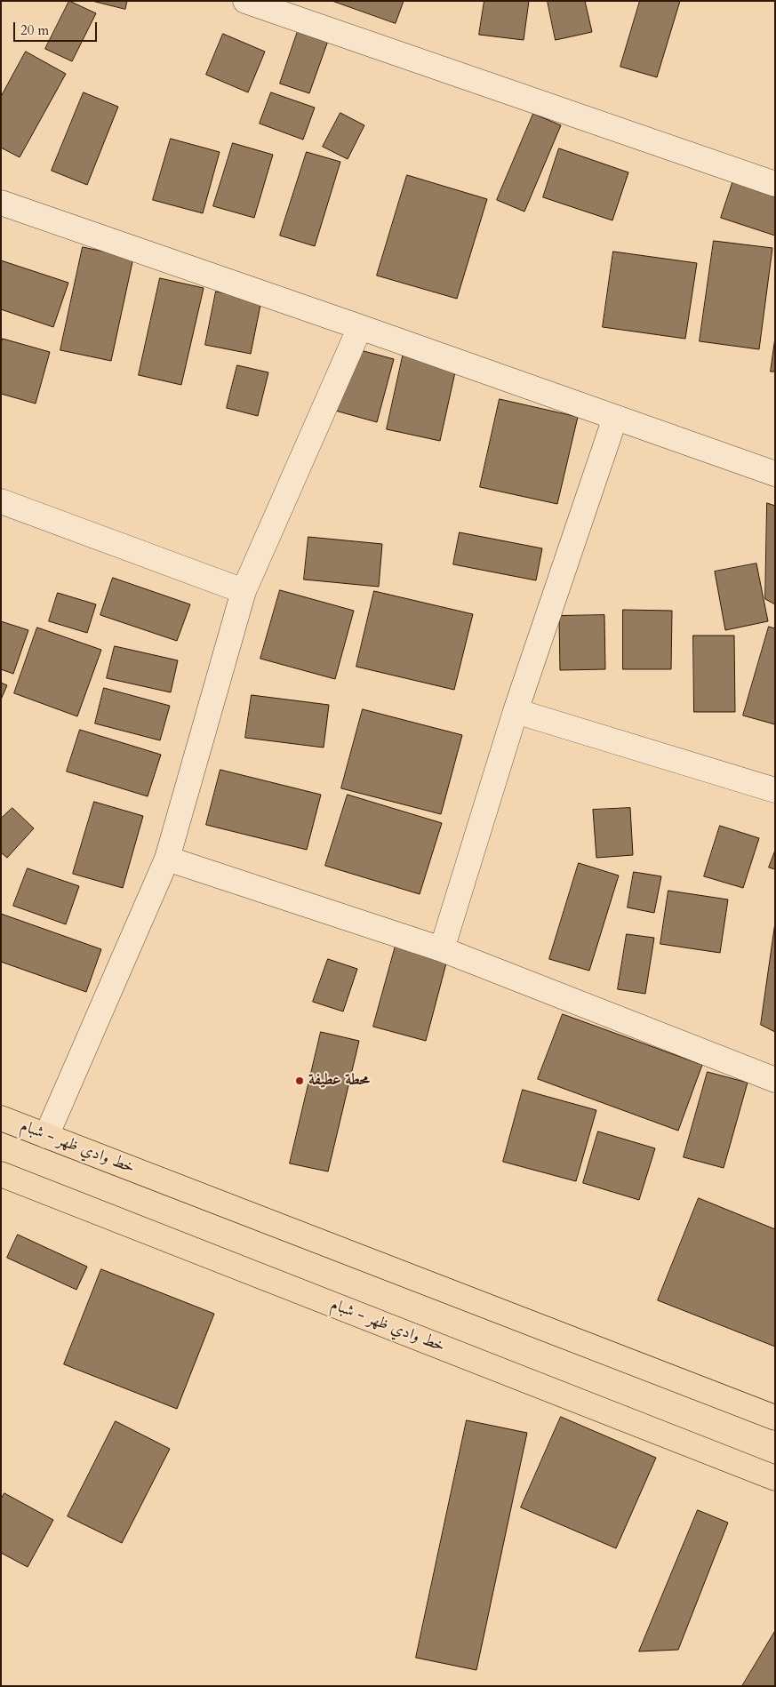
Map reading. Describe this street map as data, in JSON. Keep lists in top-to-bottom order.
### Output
{
  "streets": {
    "main road": ["خط وادي ظهر - شبام"]
  },
  "places": ["محطة عطيفة"],
  "scale_bar": "20 m"
}
